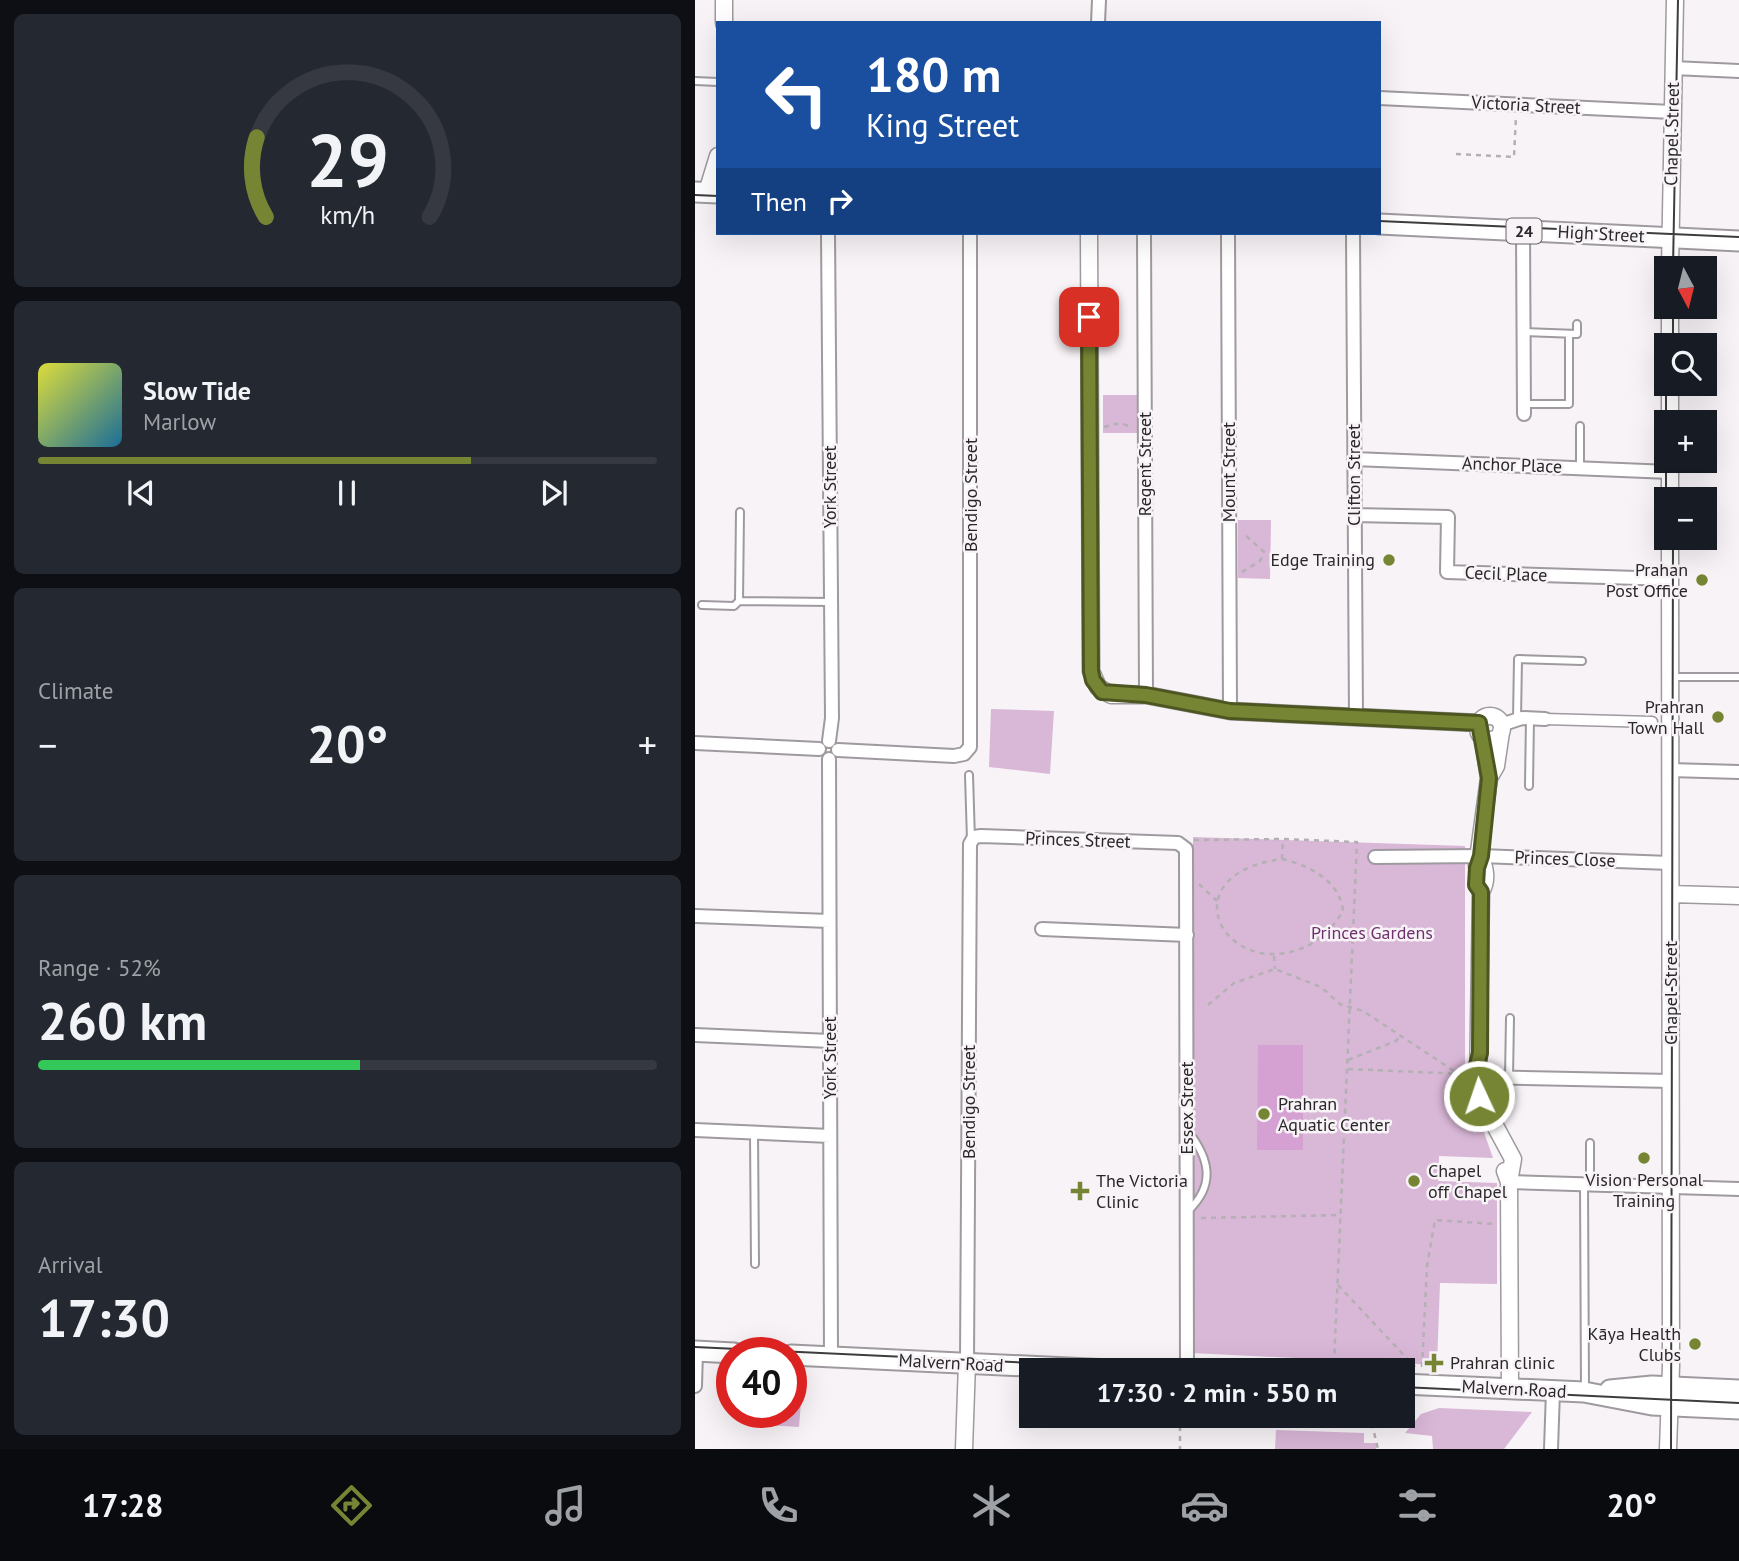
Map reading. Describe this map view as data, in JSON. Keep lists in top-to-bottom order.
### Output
{
  "streets": {
    "main road": ["24", "High Street", "Malvern Road"],
    "street": [
      "Victoria Street",
      "Chapel Street",
      "Regent Street",
      "Anchor Place",
      "Mount Street",
      "Clifton Street",
      "York Street",
      "Bendigo Street",
      "Cecil Place",
      "Princes Street",
      "Princes Close",
      "Essex Street"
    ]
  },
  "crossings": [
    ["Victoria Street", "Chapel Street"],
    ["Chapel Street", "High Street"],
    ["Chapel Street", "Cecil Place"],
    ["Chapel Street", "Princes Close"],
    ["Chapel Street", "Malvern Road"],
    ["Anchor Place", "Clifton Street"],
    ["Clifton Street", "Cecil Place"],
    ["York Street", "Bendigo Street"],
    ["York Street", "Malvern Road"],
    ["Bendigo Street", "Princes Street"],
    ["Bendigo Street", "Malvern Road"],
    ["Princes Street", "Essex Street"]
  ],
  "parks": ["Princes Gardens"],
  "places": {
    "other": [
      "Edge Training",
      "Prahan Post Office",
      "Prahran Town Hall",
      "Prahran Aquatic Center",
      "Vision Personal Training",
      "Chapel off Chapel",
      "Kāya Health Clubs"
    ],
    "health": ["The Victoria Clinic", "Prahran clinic"]
  },
  "north": "bottom",
  "page": {
    "turn": ["180 m", "King Street"],
    "then": "Then",
    "map_buttons": ["+", "−"],
    "song": ["Slow Tide", "Marlow"],
    "tile": [
      "Climate",
      ["Range · 52%", "260 km"],
      ["Arrival", "17:30"]
    ],
    "heat": ["−", "20°", "+"],
    "limit": "40",
    "trip": "17:30 · 2 min · 550 m",
    "tabs": ["17:28", "20°"],
    "gauge": ["29", "km/h"]
  }
}
